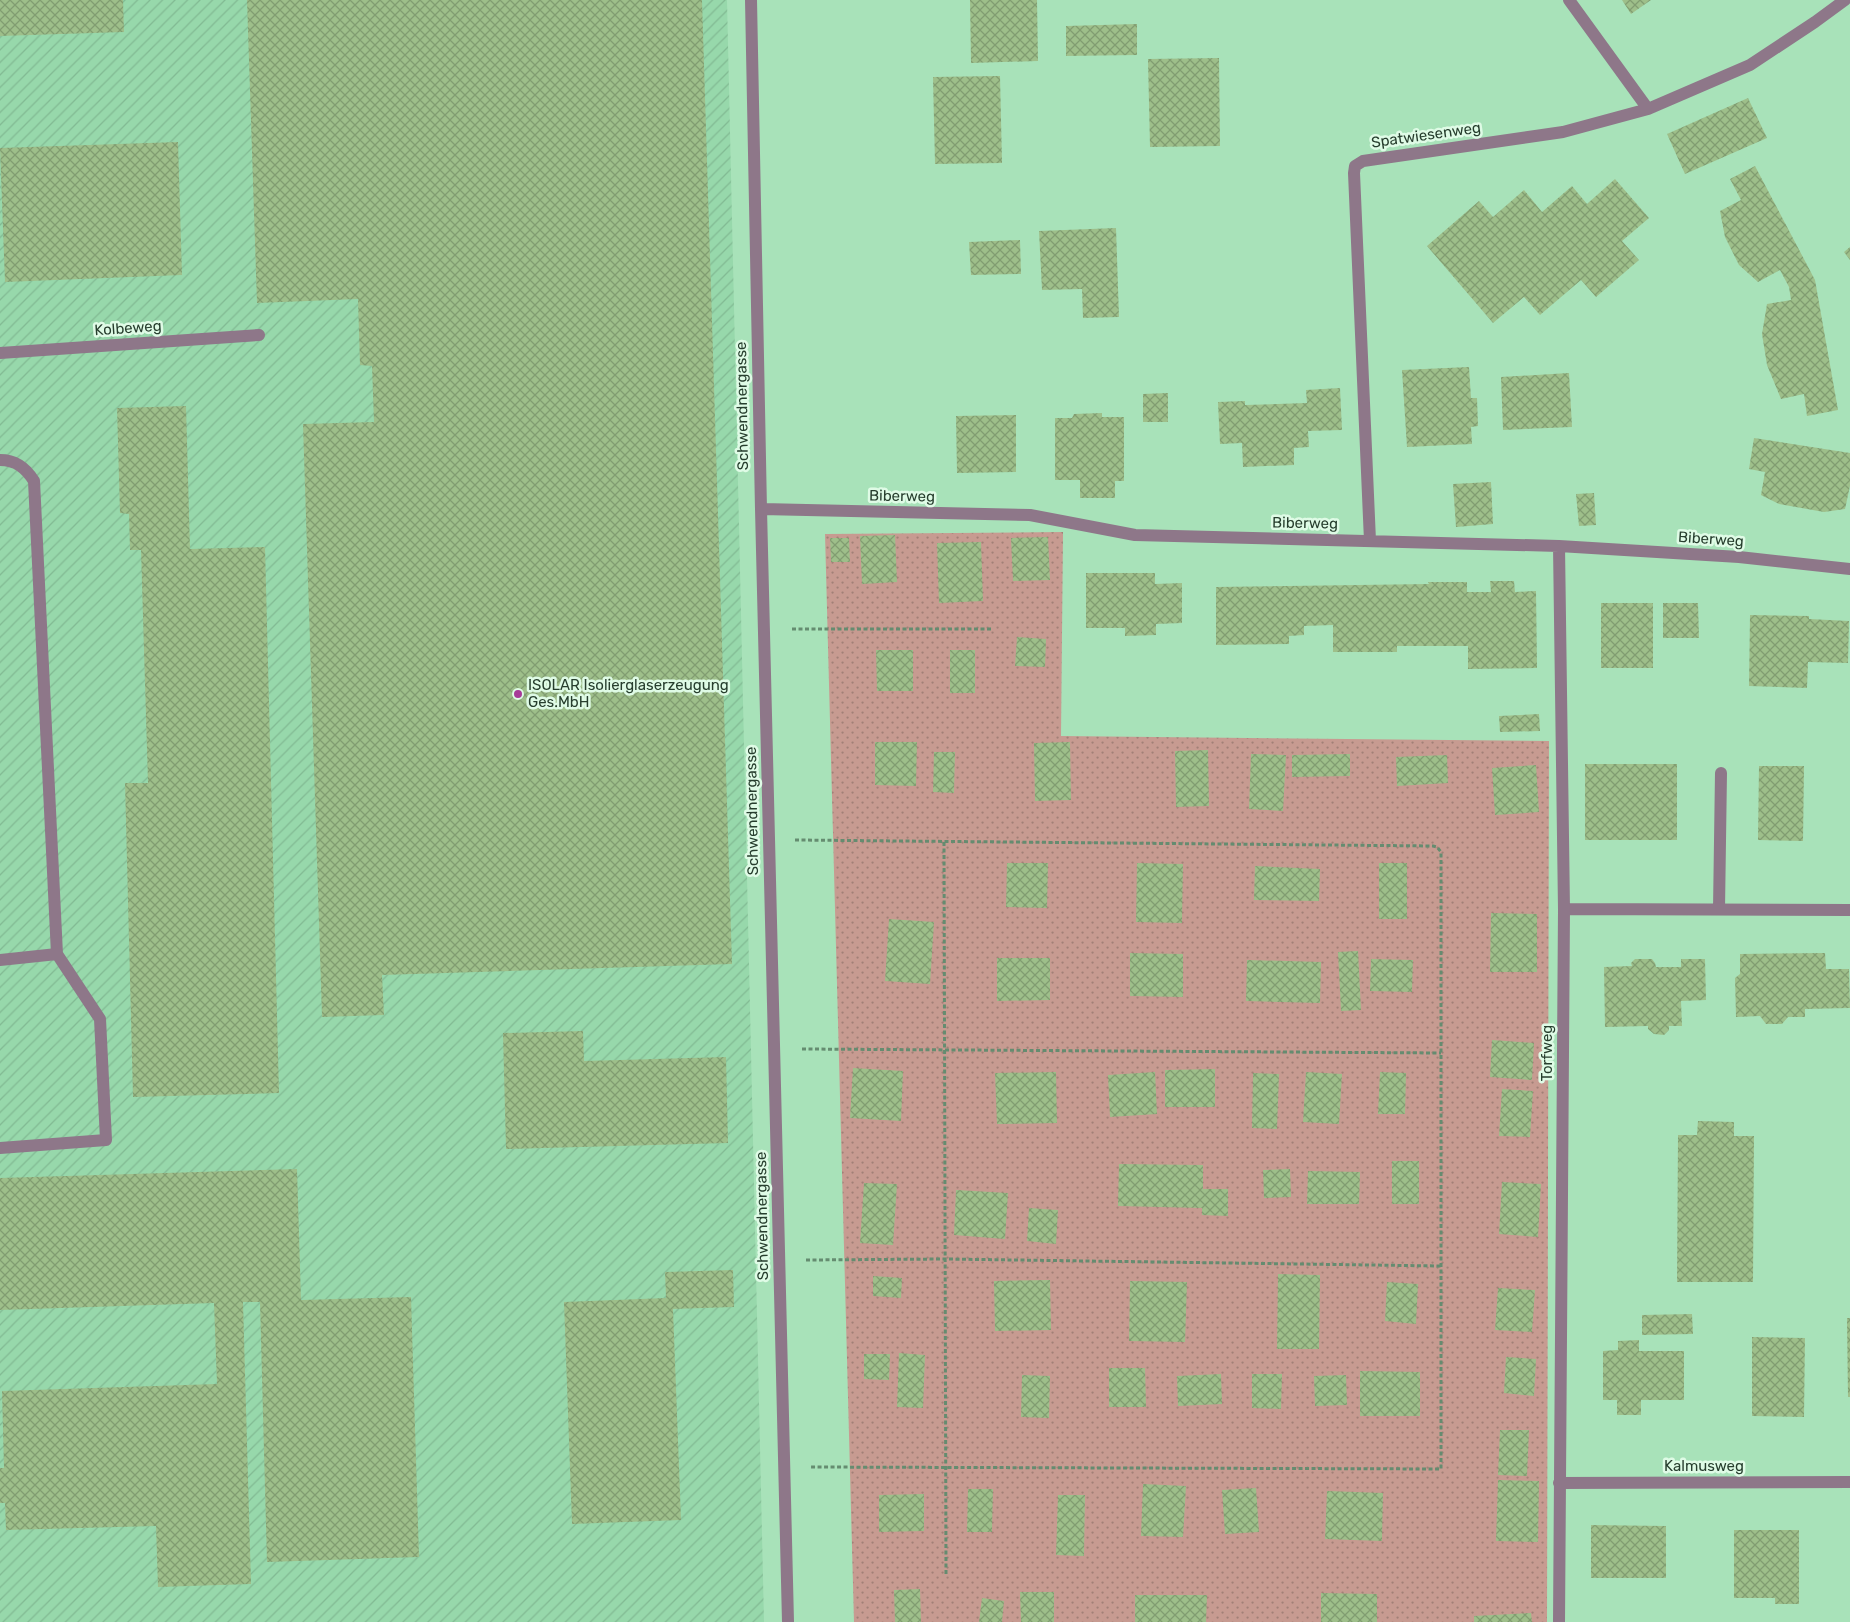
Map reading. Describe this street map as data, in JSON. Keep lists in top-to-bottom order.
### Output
{
  "streets": {
    "street": [
      "Spatwiesenweg",
      "Kolbeweg",
      "Schwendnergasse",
      "Biberweg",
      "Torfweg",
      "Kalmusweg"
    ]
  },
  "crossings": [
    ["Spatwiesenweg", "Biberweg"],
    ["Schwendnergasse", "Biberweg"],
    ["Biberweg", "Torfweg"],
    ["Torfweg", "Kalmusweg"]
  ],
  "places": ["ISOLAR Isolierglaserzeugung Ges.MbH"]
}
